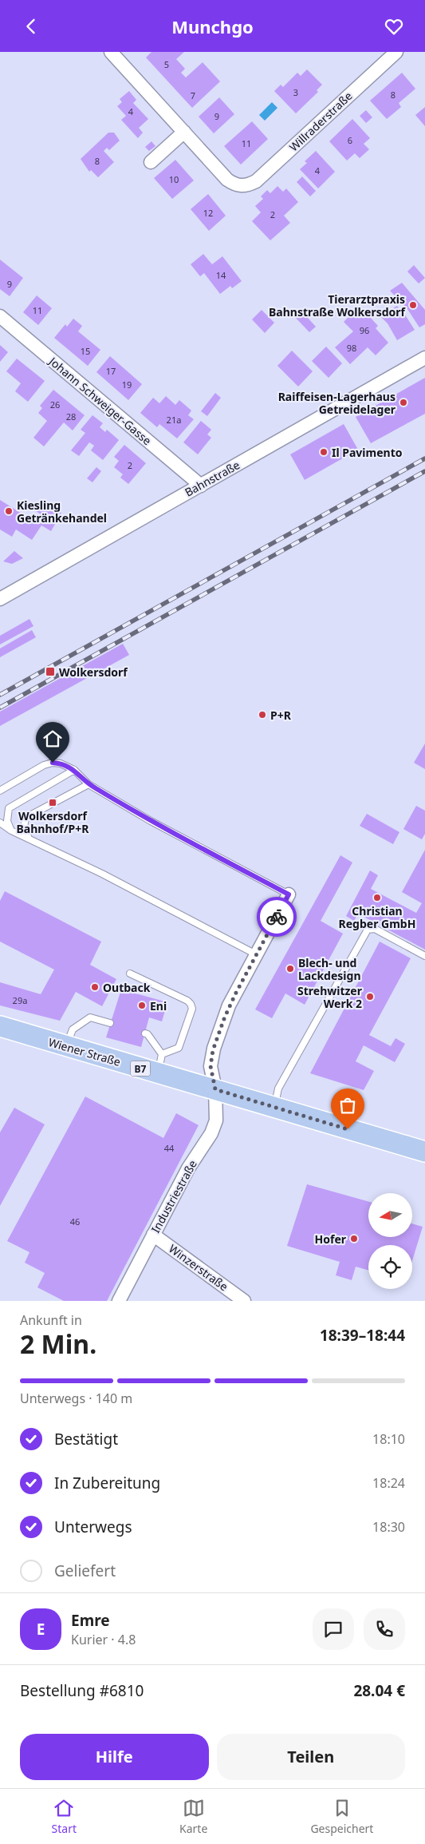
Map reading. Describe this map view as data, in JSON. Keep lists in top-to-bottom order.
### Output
{
  "streets": {
    "main road": ["Wiener Straße", "B7"],
    "street": [
      "Willraderstraße",
      "Johann Schweiger-Gasse",
      "Bahnstraße",
      "Industriestraße",
      "Winzerstraße"
    ]
  },
  "crossings": [
    ["Johann Schweiger-Gasse", "Bahnstraße"],
    ["Wiener Straße", "Industriestraße"],
    ["Industriestraße", "Winzerstraße"]
  ],
  "places": {
    "other": [
      "Tierarztpraxis Bahnstraße Wolkersdorf",
      "Raiffeisen-Lagerhaus Getreidelager",
      "Il Pavimento",
      "Kiesling Getränkehandel",
      "P+R",
      "Christian Regber GmbH",
      "Blech- und Lackdesign",
      "Outback",
      "Strehwitzer Werk 2",
      "Eni",
      "Hofer"
    ],
    "transit": ["Wolkersdorf", "Wolkersdorf Bahnhof/P+R"]
  },
  "house_numbers": [
    "5",
    "3",
    "8",
    "7",
    "4",
    "9",
    "6",
    "11",
    "8",
    "4",
    "10",
    "12",
    "2",
    "14",
    "9",
    "11",
    "96",
    "98",
    "15",
    "17",
    "19",
    "26",
    "28",
    "21a",
    "2",
    "29a",
    "44",
    "46"
  ],
  "north": "left",
  "page": {
    "header": "Munchgo",
    "heading": ["2 Min.", "Ankunft in", "18:39–18:44"],
    "panel": [
      "Emre",
      "Kurier · 4.8",
      "Bestellung #6810",
      "28.04 €"
    ],
    "bar": "Unterwegs · 140 m",
    "list": [
      ["Bestätigt", "18:10"],
      ["In Zubereitung", "18:24"],
      ["Unterwegs", "18:30"],
      "Geliefert"
    ],
    "round": "E",
    "buttons": ["Hilfe", "Teilen"],
    "tabs": ["Start", "Karte", "Gespeichert"]
  }
}
